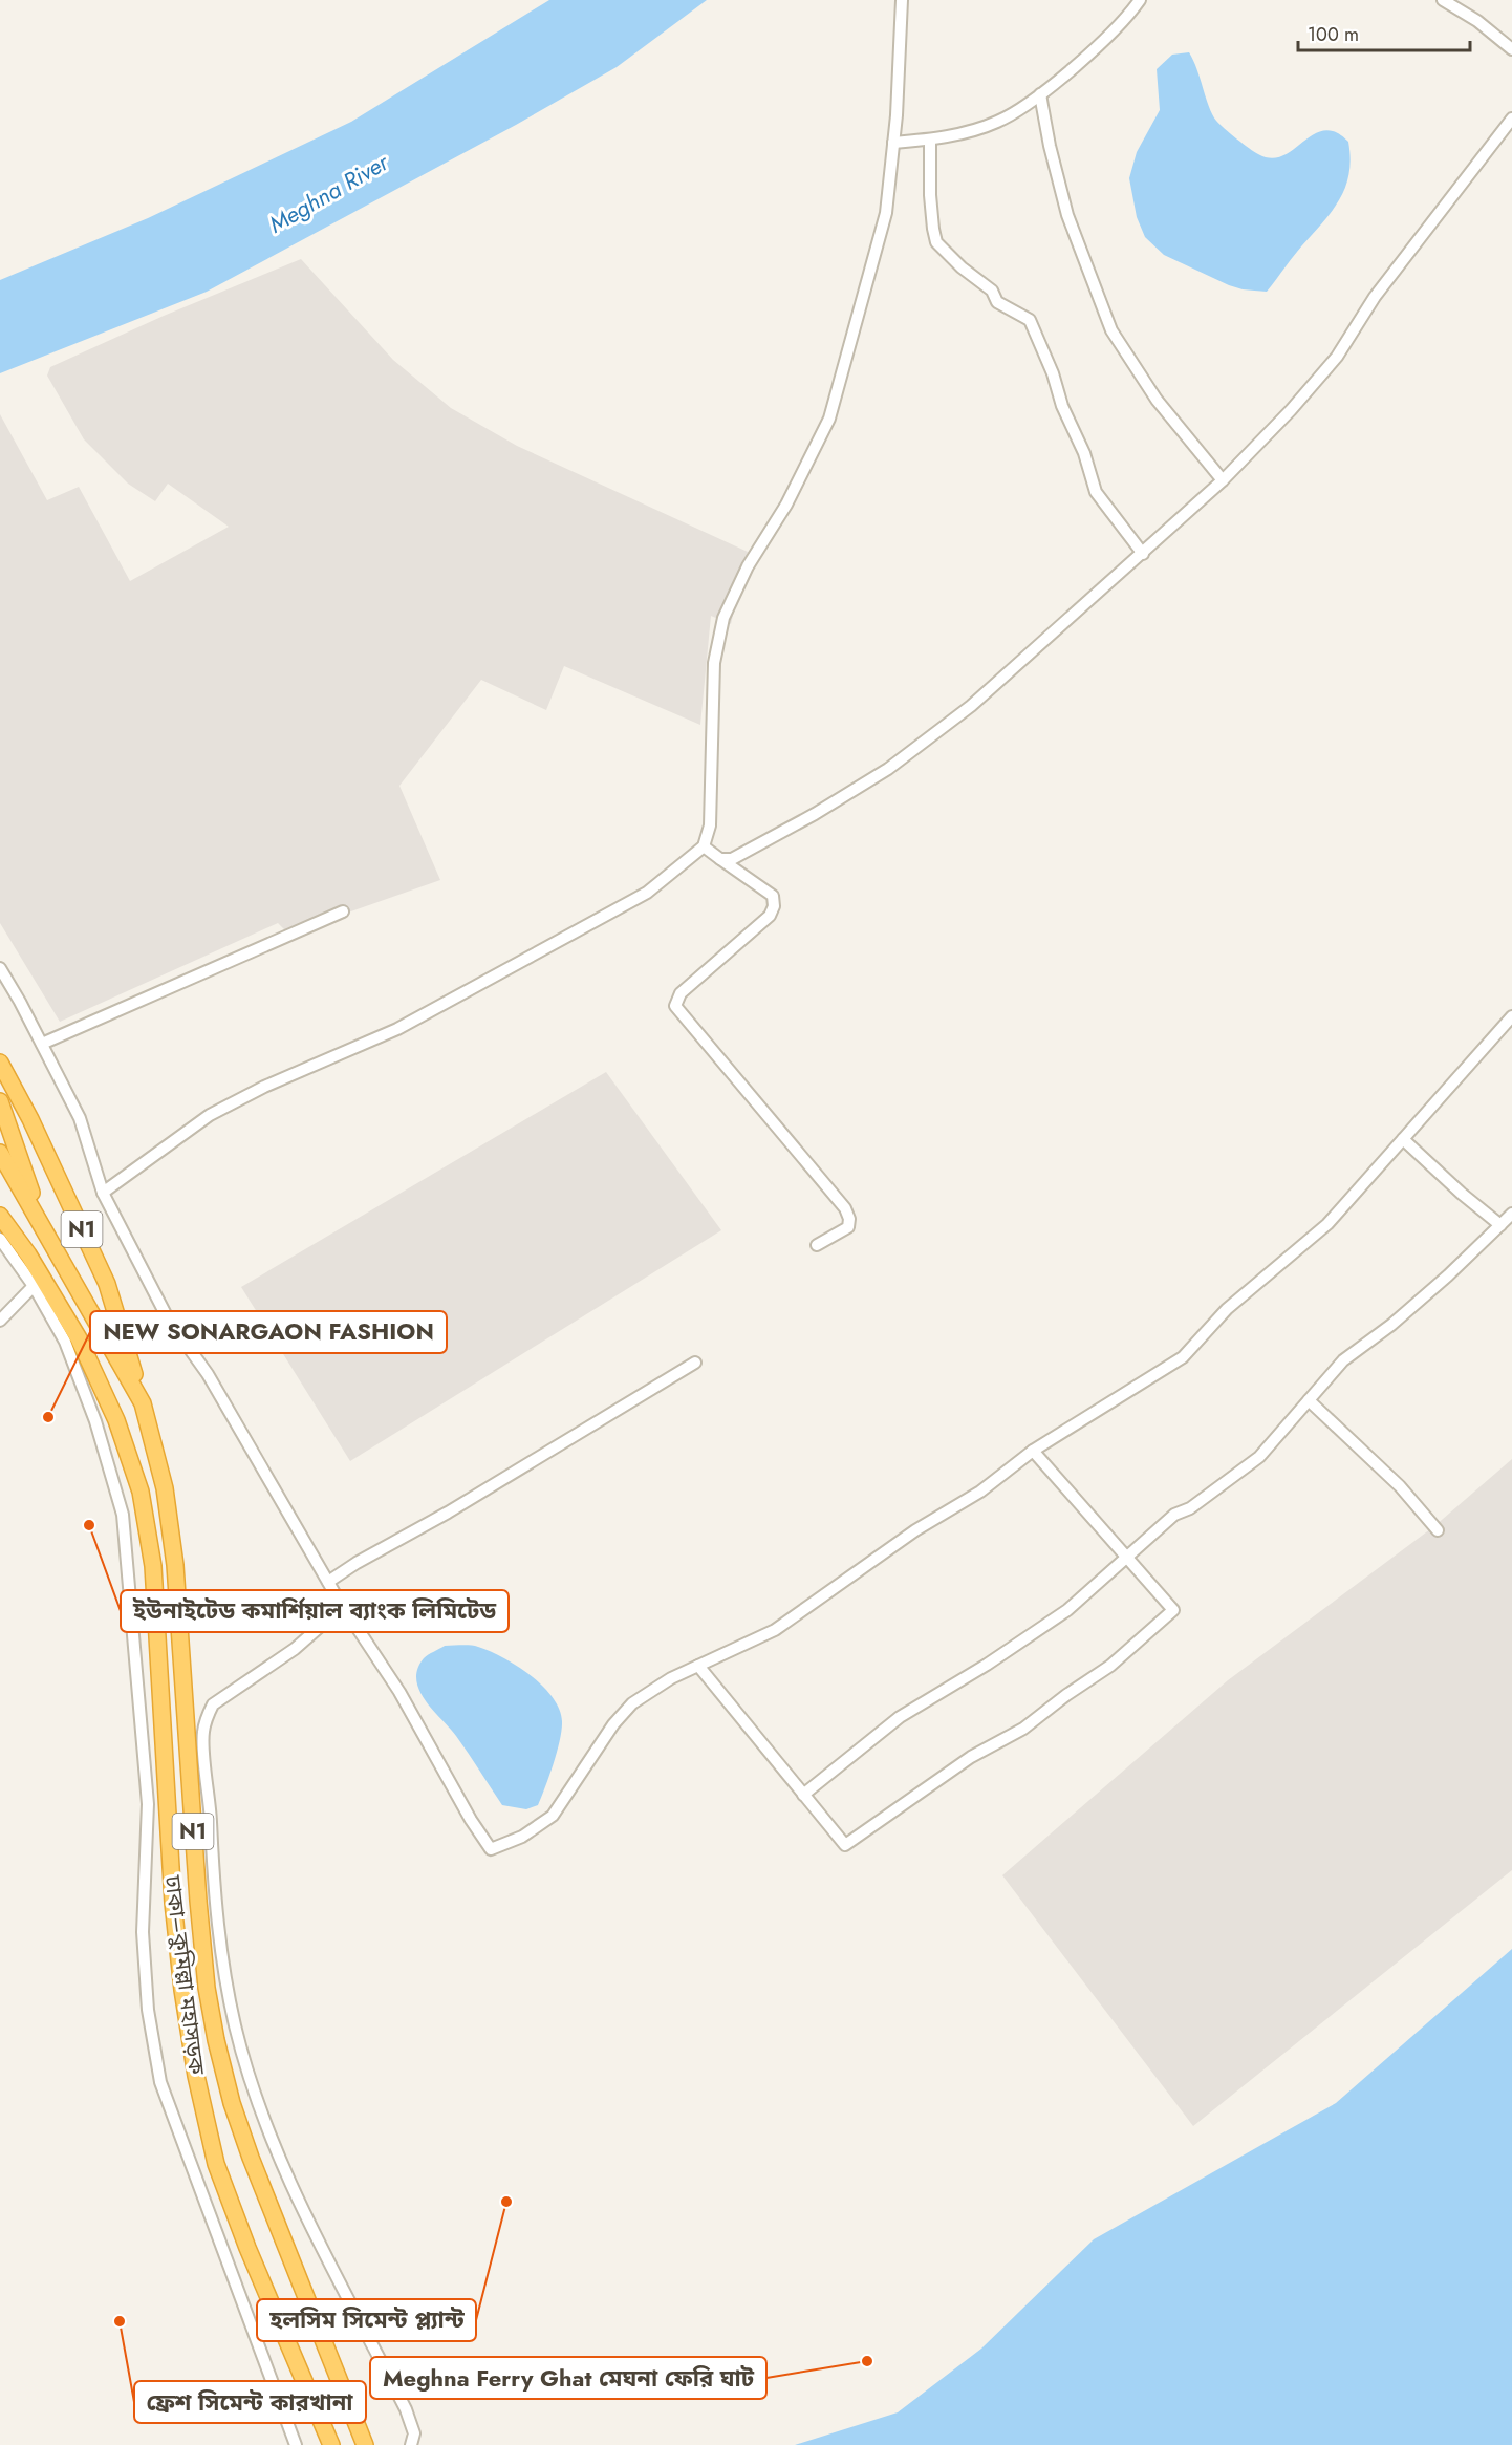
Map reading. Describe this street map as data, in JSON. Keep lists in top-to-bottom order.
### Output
{
  "streets": {
    "highway": ["N1", "ঢাকা–কুমিল্লা মহাসড়ক"]
  },
  "water": ["Meghna River"],
  "places": [
    "NEW SONARGAON FASHION",
    "ইউনাইটেড কমার্শিয়াল ব্যাংক লিমিটেড",
    "হলসিম সিমেন্ট প্ল্যান্ট",
    "ফ্রেশ সিমেন্ট কারখানা",
    "Meghna Ferry Ghat মেঘনা ফেরি ঘাট"
  ],
  "scale_bar": "100 m"
}
